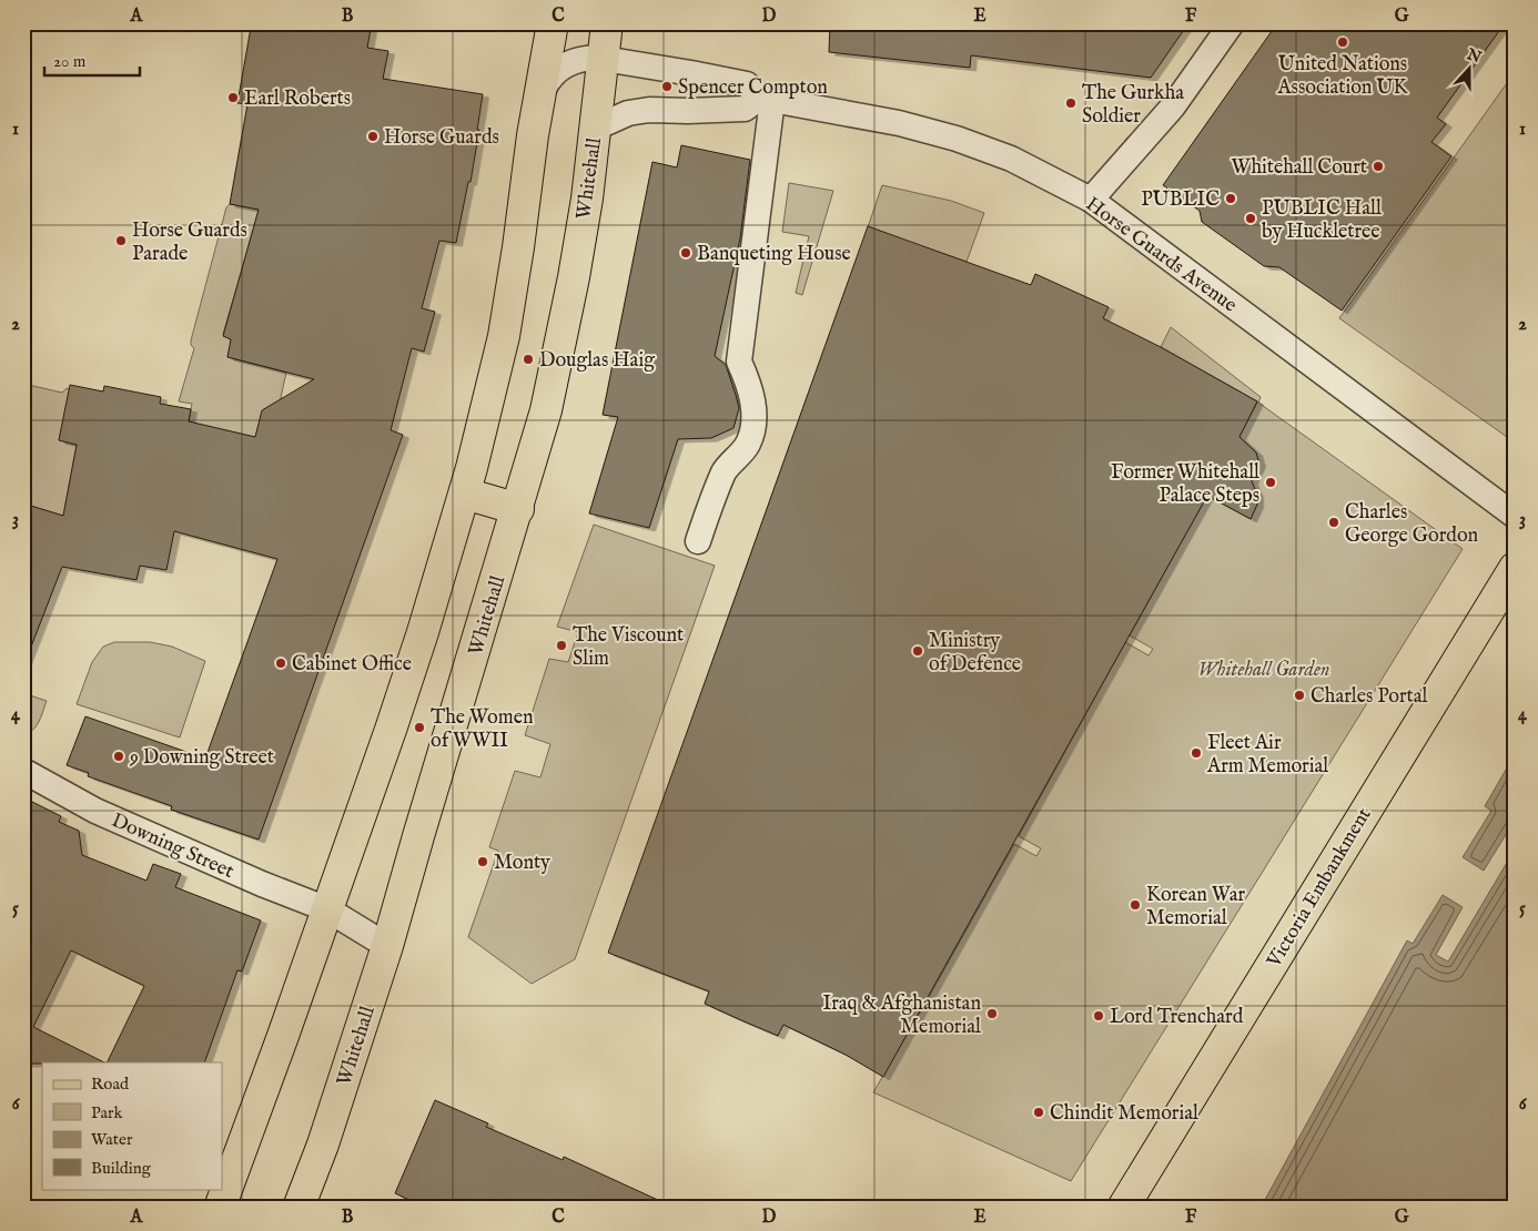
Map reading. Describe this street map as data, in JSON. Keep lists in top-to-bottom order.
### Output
{
  "streets": {
    "main road": ["Whitehall", "Victoria Embankment"],
    "street": ["Horse Guards Avenue", "Downing Street"]
  },
  "crossings": [
    ["Whitehall", "Horse Guards Avenue"],
    ["Whitehall", "Downing Street"]
  ],
  "parks": ["Whitehall Garden"],
  "places": [
    "United Nations Association UK",
    "Spencer Compton",
    "Earl Roberts",
    "The Gurkha Soldier",
    "Horse Guards",
    "Whitehall Court",
    "PUBLIC",
    "PUBLIC Hall by Huckletree",
    "Horse Guards Parade",
    "Banqueting House",
    "Douglas Haig",
    "Former Whitehall Palace Steps",
    "Charles George Gordon",
    "The Viscount Slim",
    "Ministry of Defence",
    "Cabinet Office",
    "Charles Portal",
    "The Women of WWII",
    "Fleet Air Arm Memorial",
    "9 Downing Street",
    "Monty",
    "Korean War Memorial",
    "Iraq & Afghanistan Memorial",
    "Lord Trenchard",
    "Chindit Memorial"
  ],
  "legend": [
    "Road",
    "Park",
    "Water",
    "Building"
  ],
  "scale_bar": "20 m",
  "north": "top",
  "grid": {
    "columns": [
      "A",
      "B",
      "C",
      "D",
      "E",
      "F",
      "G"
    ],
    "rows": [
      "1",
      "2",
      "3",
      "4",
      "5",
      "6"
    ]
  }
}
